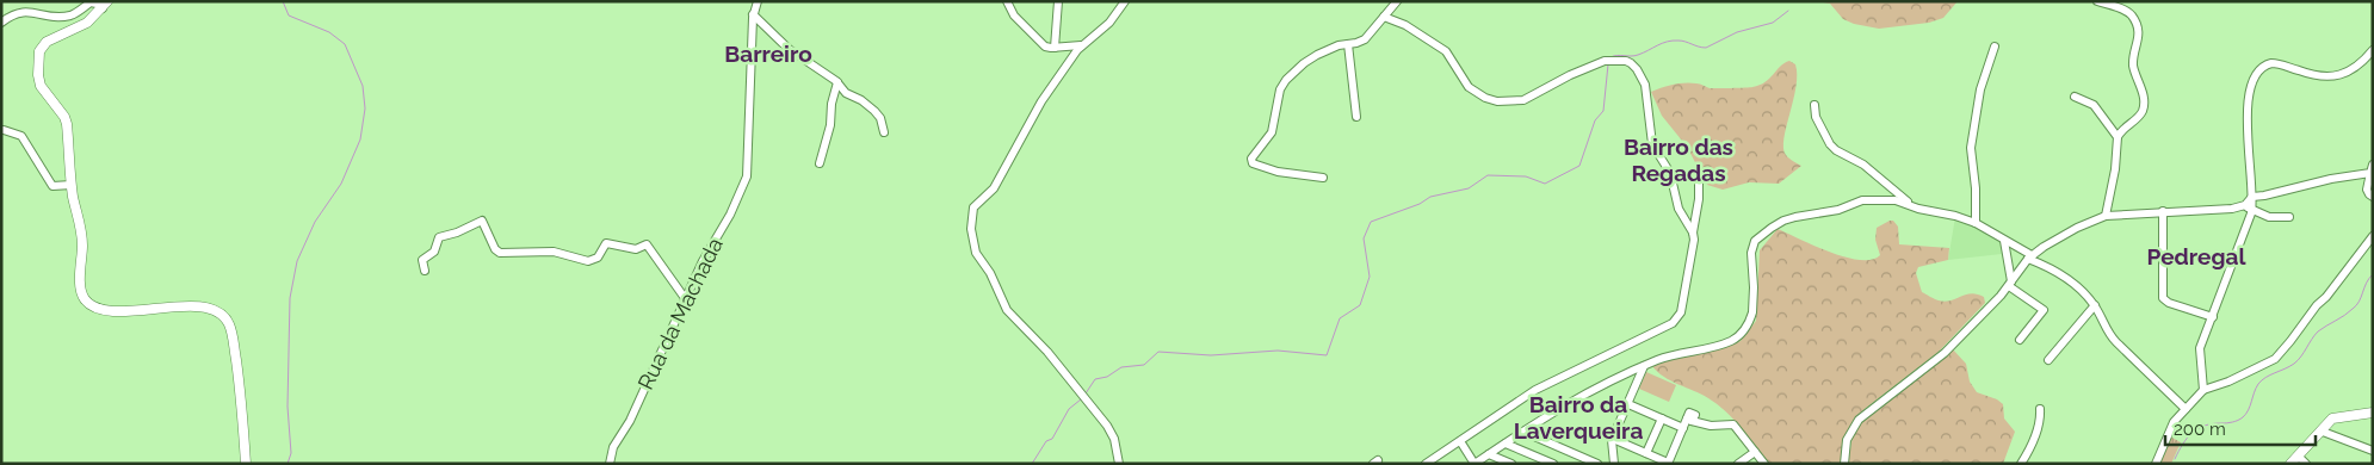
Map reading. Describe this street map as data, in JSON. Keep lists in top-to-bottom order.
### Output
{
  "streets": {
    "street": ["Rua da Machada"]
  },
  "districts": [
    "Barreiro",
    "Bairro das Regadas",
    "Pedregal",
    "Bairro da Laverqueira"
  ],
  "scale_bar": "200 m"
}
